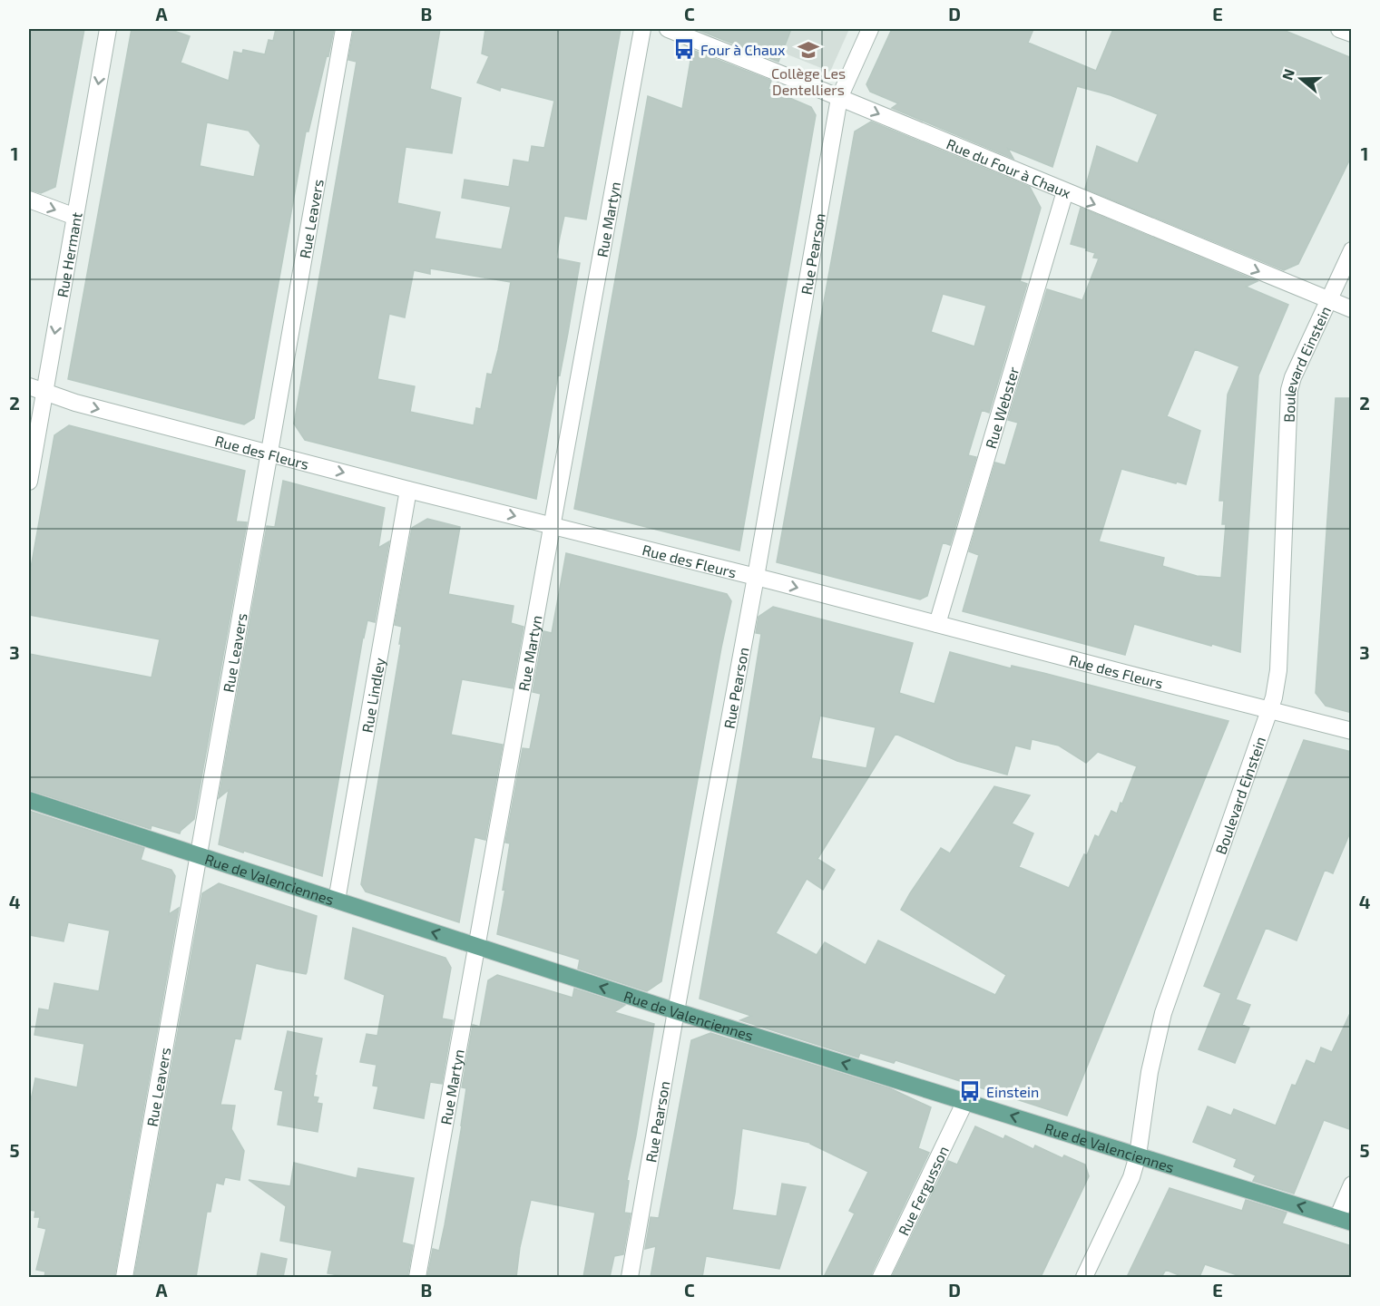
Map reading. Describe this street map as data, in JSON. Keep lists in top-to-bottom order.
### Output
{
  "streets": {
    "main road": ["Rue de Valenciennes"],
    "street": [
      "Rue du Four à Chaux",
      "Rue Leavers",
      "Rue Martyn",
      "Rue Pearson",
      "Rue Hermant",
      "Boulevard Einstein",
      "Rue Webster",
      "Rue des Fleurs",
      "Rue Lindley",
      "Rue Fergusson"
    ]
  },
  "crossings": [
    ["Rue du Four à Chaux", "Rue Pearson"],
    ["Rue du Four à Chaux", "Boulevard Einstein"],
    ["Rue du Four à Chaux", "Rue Webster"],
    ["Rue Leavers", "Rue des Fleurs"],
    ["Rue Leavers", "Rue de Valenciennes"],
    ["Rue Martyn", "Rue des Fleurs"],
    ["Rue Martyn", "Rue de Valenciennes"],
    ["Rue Pearson", "Rue des Fleurs"],
    ["Rue Pearson", "Rue de Valenciennes"],
    ["Rue Hermant", "Rue des Fleurs"],
    ["Boulevard Einstein", "Rue des Fleurs"],
    ["Boulevard Einstein", "Rue de Valenciennes"],
    ["Rue Webster", "Rue des Fleurs"],
    ["Rue des Fleurs", "Rue Lindley"],
    ["Rue Lindley", "Rue de Valenciennes"],
    ["Rue de Valenciennes", "Rue Fergusson"]
  ],
  "one_way": [
    "Rue du Four à Chaux",
    "Rue Hermant",
    "Rue des Fleurs",
    "Rue de Valenciennes"
  ],
  "places": {
    "bus stop": ["Four à Chaux", "Einstein"],
    "school or university": ["Collège Les Dentelliers"]
  },
  "north": "left",
  "grid": {
    "columns": [
      "A",
      "B",
      "C",
      "D",
      "E"
    ],
    "rows": [
      "1",
      "2",
      "3",
      "4",
      "5"
    ]
  }
}
